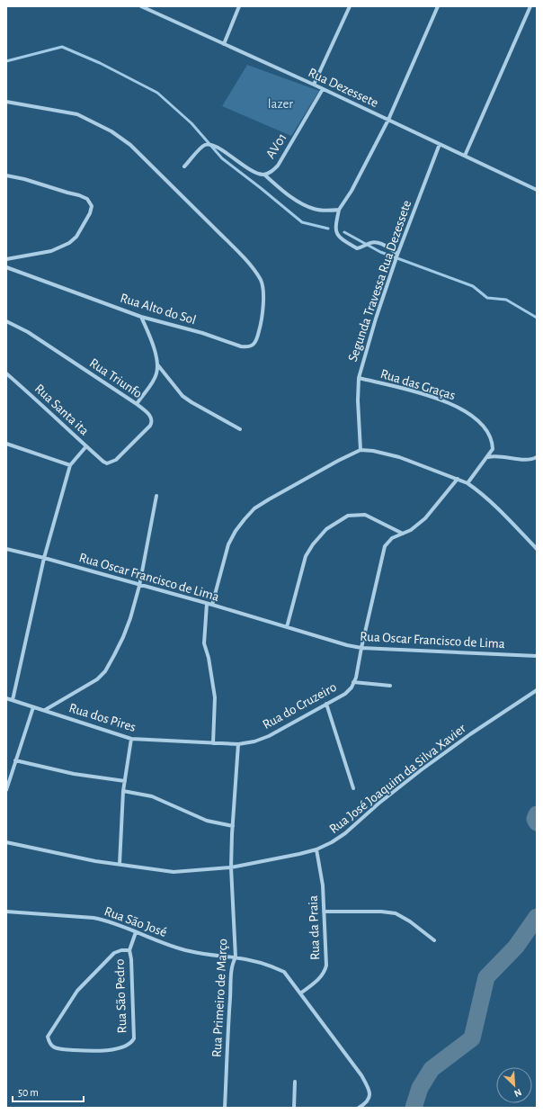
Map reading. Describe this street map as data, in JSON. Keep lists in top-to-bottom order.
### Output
{
  "streets": {
    "street": [
      "Rua Dezessete",
      "AV01",
      "Segunda Travessa Rua Dezessete",
      "Rua Alto do Sol",
      "Rua Triunfo",
      "Rua das Graças",
      "Rua Santa ita",
      "Rua Oscar Francisco de Lima",
      "Rua do Cruzeiro",
      "Rua dos Pires",
      "Rua José Joaquim da Silva Xavier",
      "Rua São José",
      "Rua da Praia",
      "Rua São Pedro",
      "Rua Primeiro de Março"
    ]
  },
  "crossings": [
    ["Rua Dezessete", "AV01"],
    ["Rua Dezessete", "Segunda Travessa Rua Dezessete"],
    ["Segunda Travessa Rua Dezessete", "Rua das Graças"],
    ["Rua Triunfo", "Rua Santa ita"],
    ["Rua Oscar Francisco de Lima", "Rua do Cruzeiro"],
    ["Rua do Cruzeiro", "Rua dos Pires"],
    ["Rua do Cruzeiro", "Rua Primeiro de Março"],
    ["Rua dos Pires", "Rua Primeiro de Março"],
    ["Rua José Joaquim da Silva Xavier", "Rua da Praia"],
    ["Rua José Joaquim da Silva Xavier", "Rua Primeiro de Março"],
    ["Rua São José", "Rua da Praia"],
    ["Rua São José", "Rua São Pedro"],
    ["Rua São José", "Rua Primeiro de Março"]
  ],
  "parks": ["lazer"],
  "scale_bar": "50 m",
  "north": "bottom right"
}
